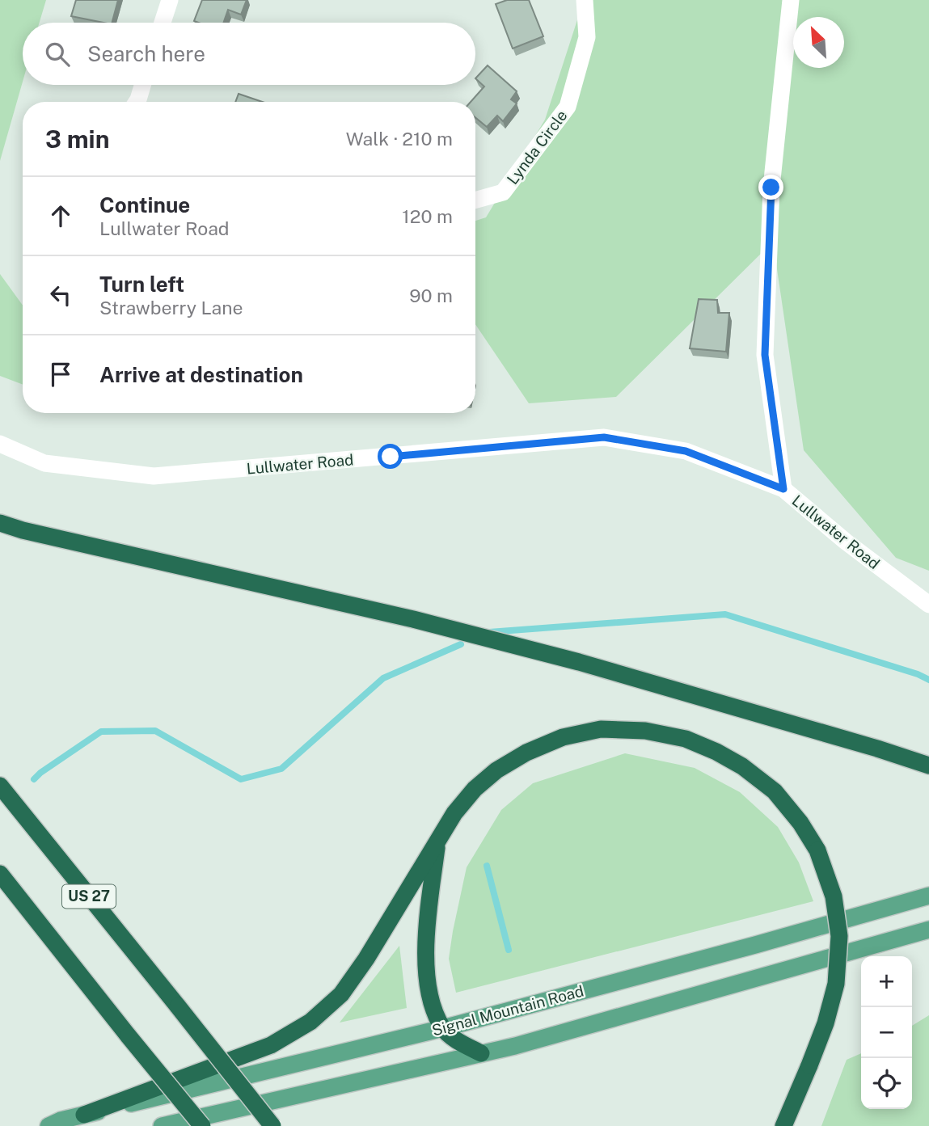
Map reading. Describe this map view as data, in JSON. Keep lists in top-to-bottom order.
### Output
{
  "streets": {
    "highway": ["US 27"],
    "main road": ["Signal Mountain Road"],
    "street": ["Lynda Circle", "Lullwater Road"]
  },
  "north": "top left",
  "page": {
    "search": "Search here",
    "heading": ["3 min", "Walk · 210 m"],
    "list": [
      ["Continue", "Lullwater Road", "120 m"],
      ["Turn left", "Strawberry Lane", "90 m"],
      "Arrive at destination"
    ],
    "map_buttons": ["+", "−"]
  }
}
